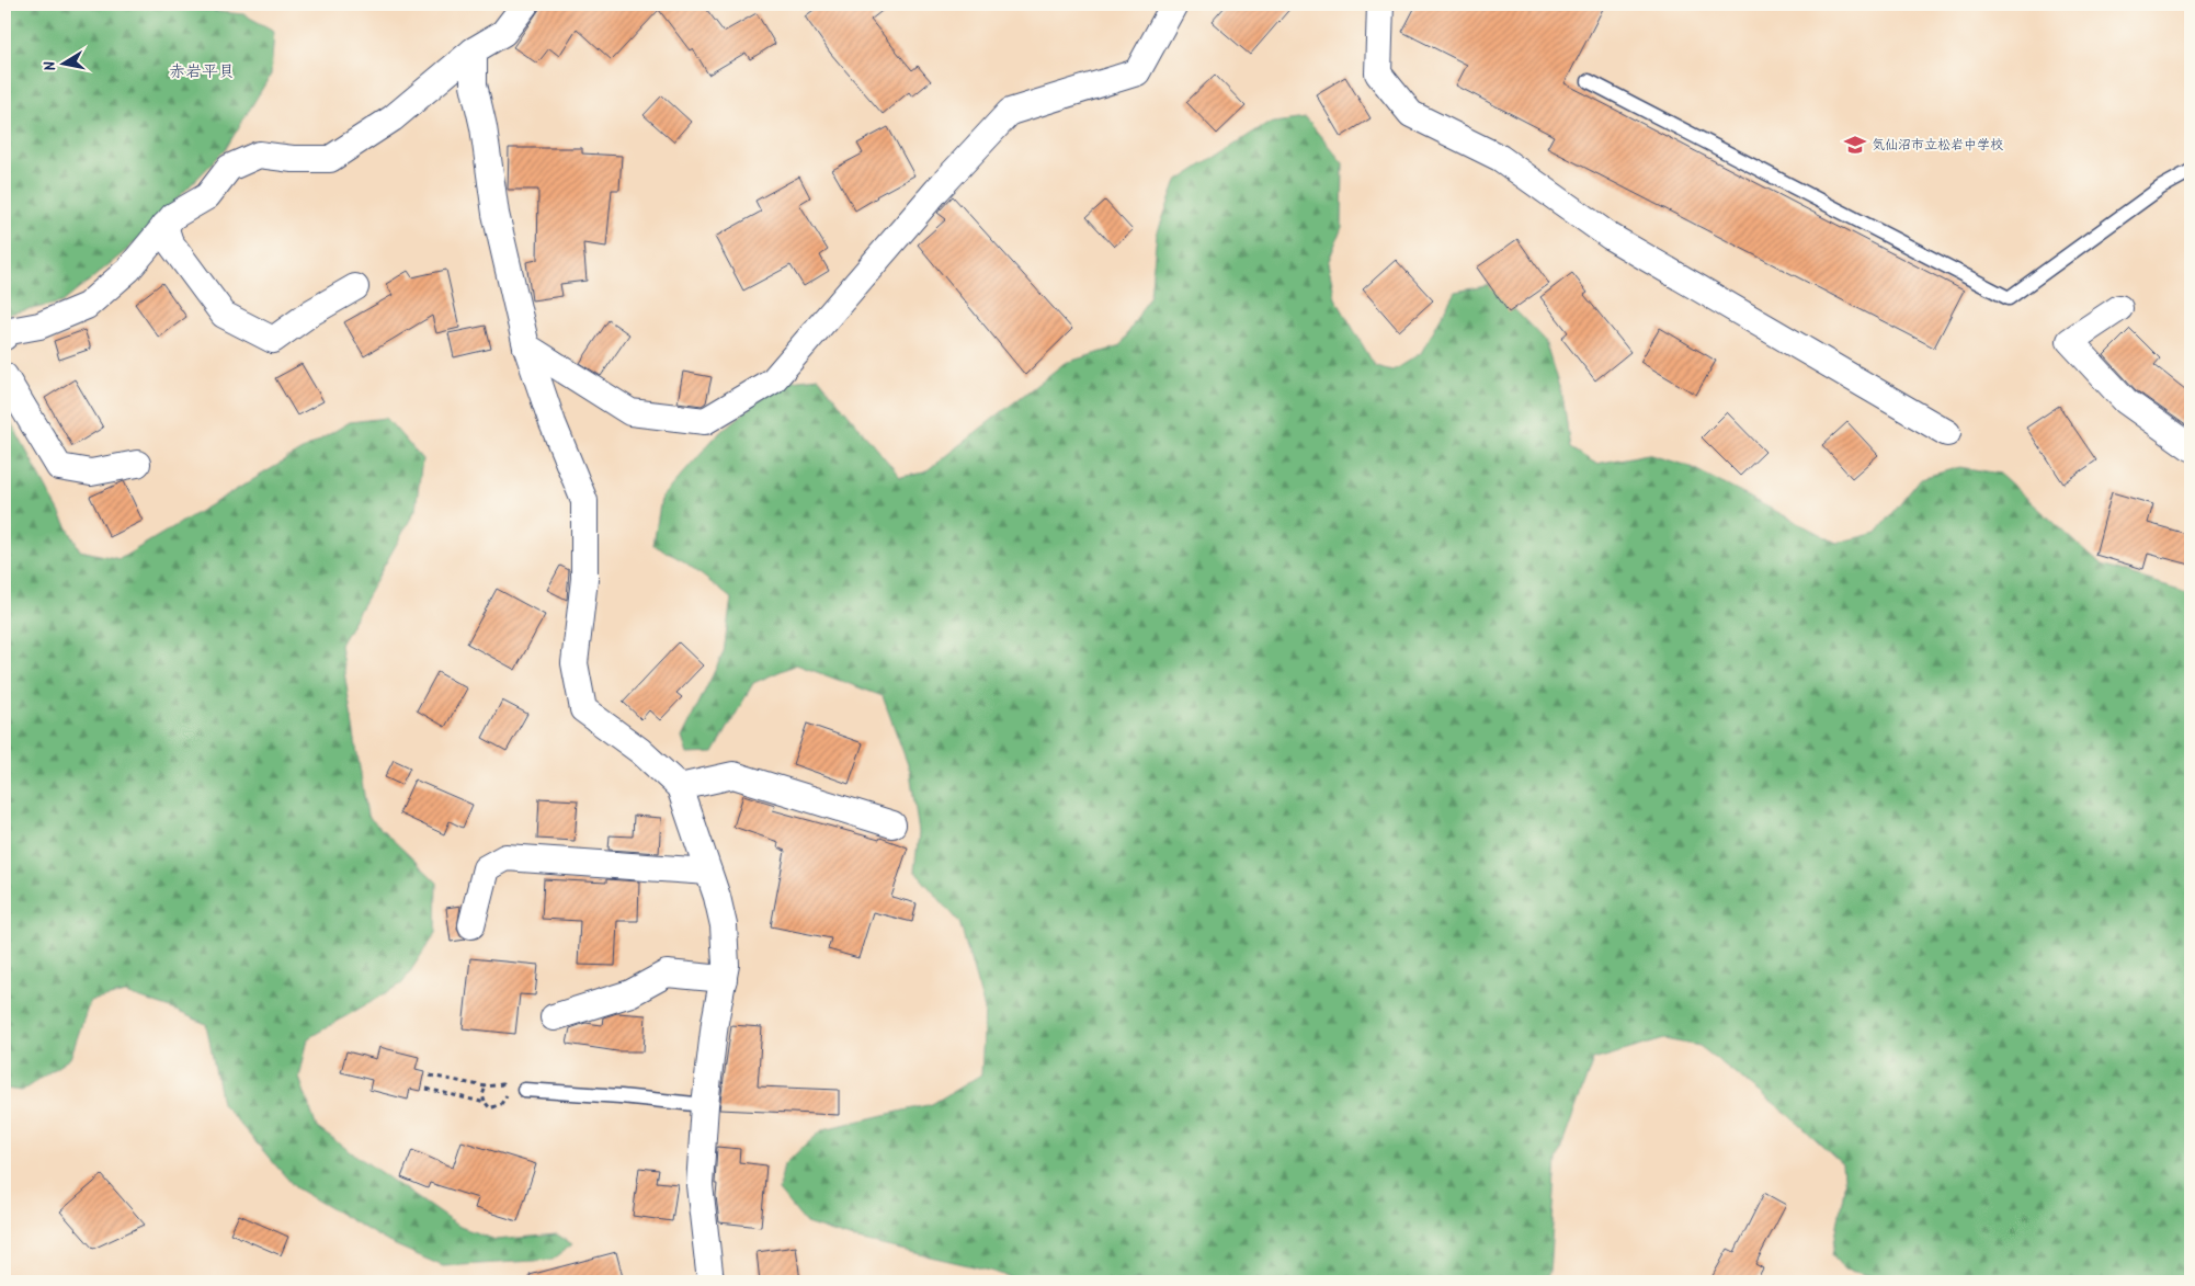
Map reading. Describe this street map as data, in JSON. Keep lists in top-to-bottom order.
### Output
{
  "districts": ["赤岩平貝"],
  "places": {
    "school or university": ["気仙沼市立松岩中学校"]
  },
  "north": "left"
}
